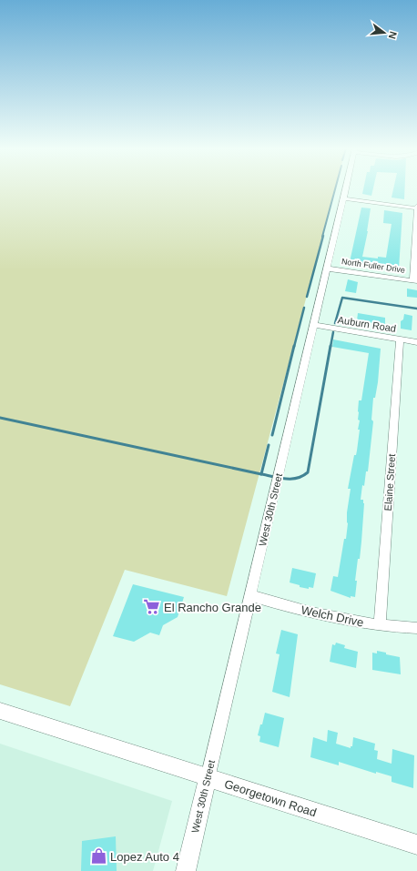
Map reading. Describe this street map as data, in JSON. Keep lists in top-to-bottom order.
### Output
{
  "streets": {
    "main road": ["West 30th Street", "Georgetown Road"],
    "street": [
      "North Fuller Drive",
      "Auburn Road",
      "Elaine Street",
      "Welch Drive"
    ]
  },
  "crossings": [
    ["North Fuller Drive", "West 30th Street"],
    ["Auburn Road", "Elaine Street"],
    ["Auburn Road", "West 30th Street"],
    ["Elaine Street", "Welch Drive"],
    ["West 30th Street", "Welch Drive"],
    ["West 30th Street", "Georgetown Road"]
  ],
  "places": {
    "supermarket": ["El Rancho Grande"],
    "shop": ["Lopez Auto 4"]
  },
  "north": "right"
}
